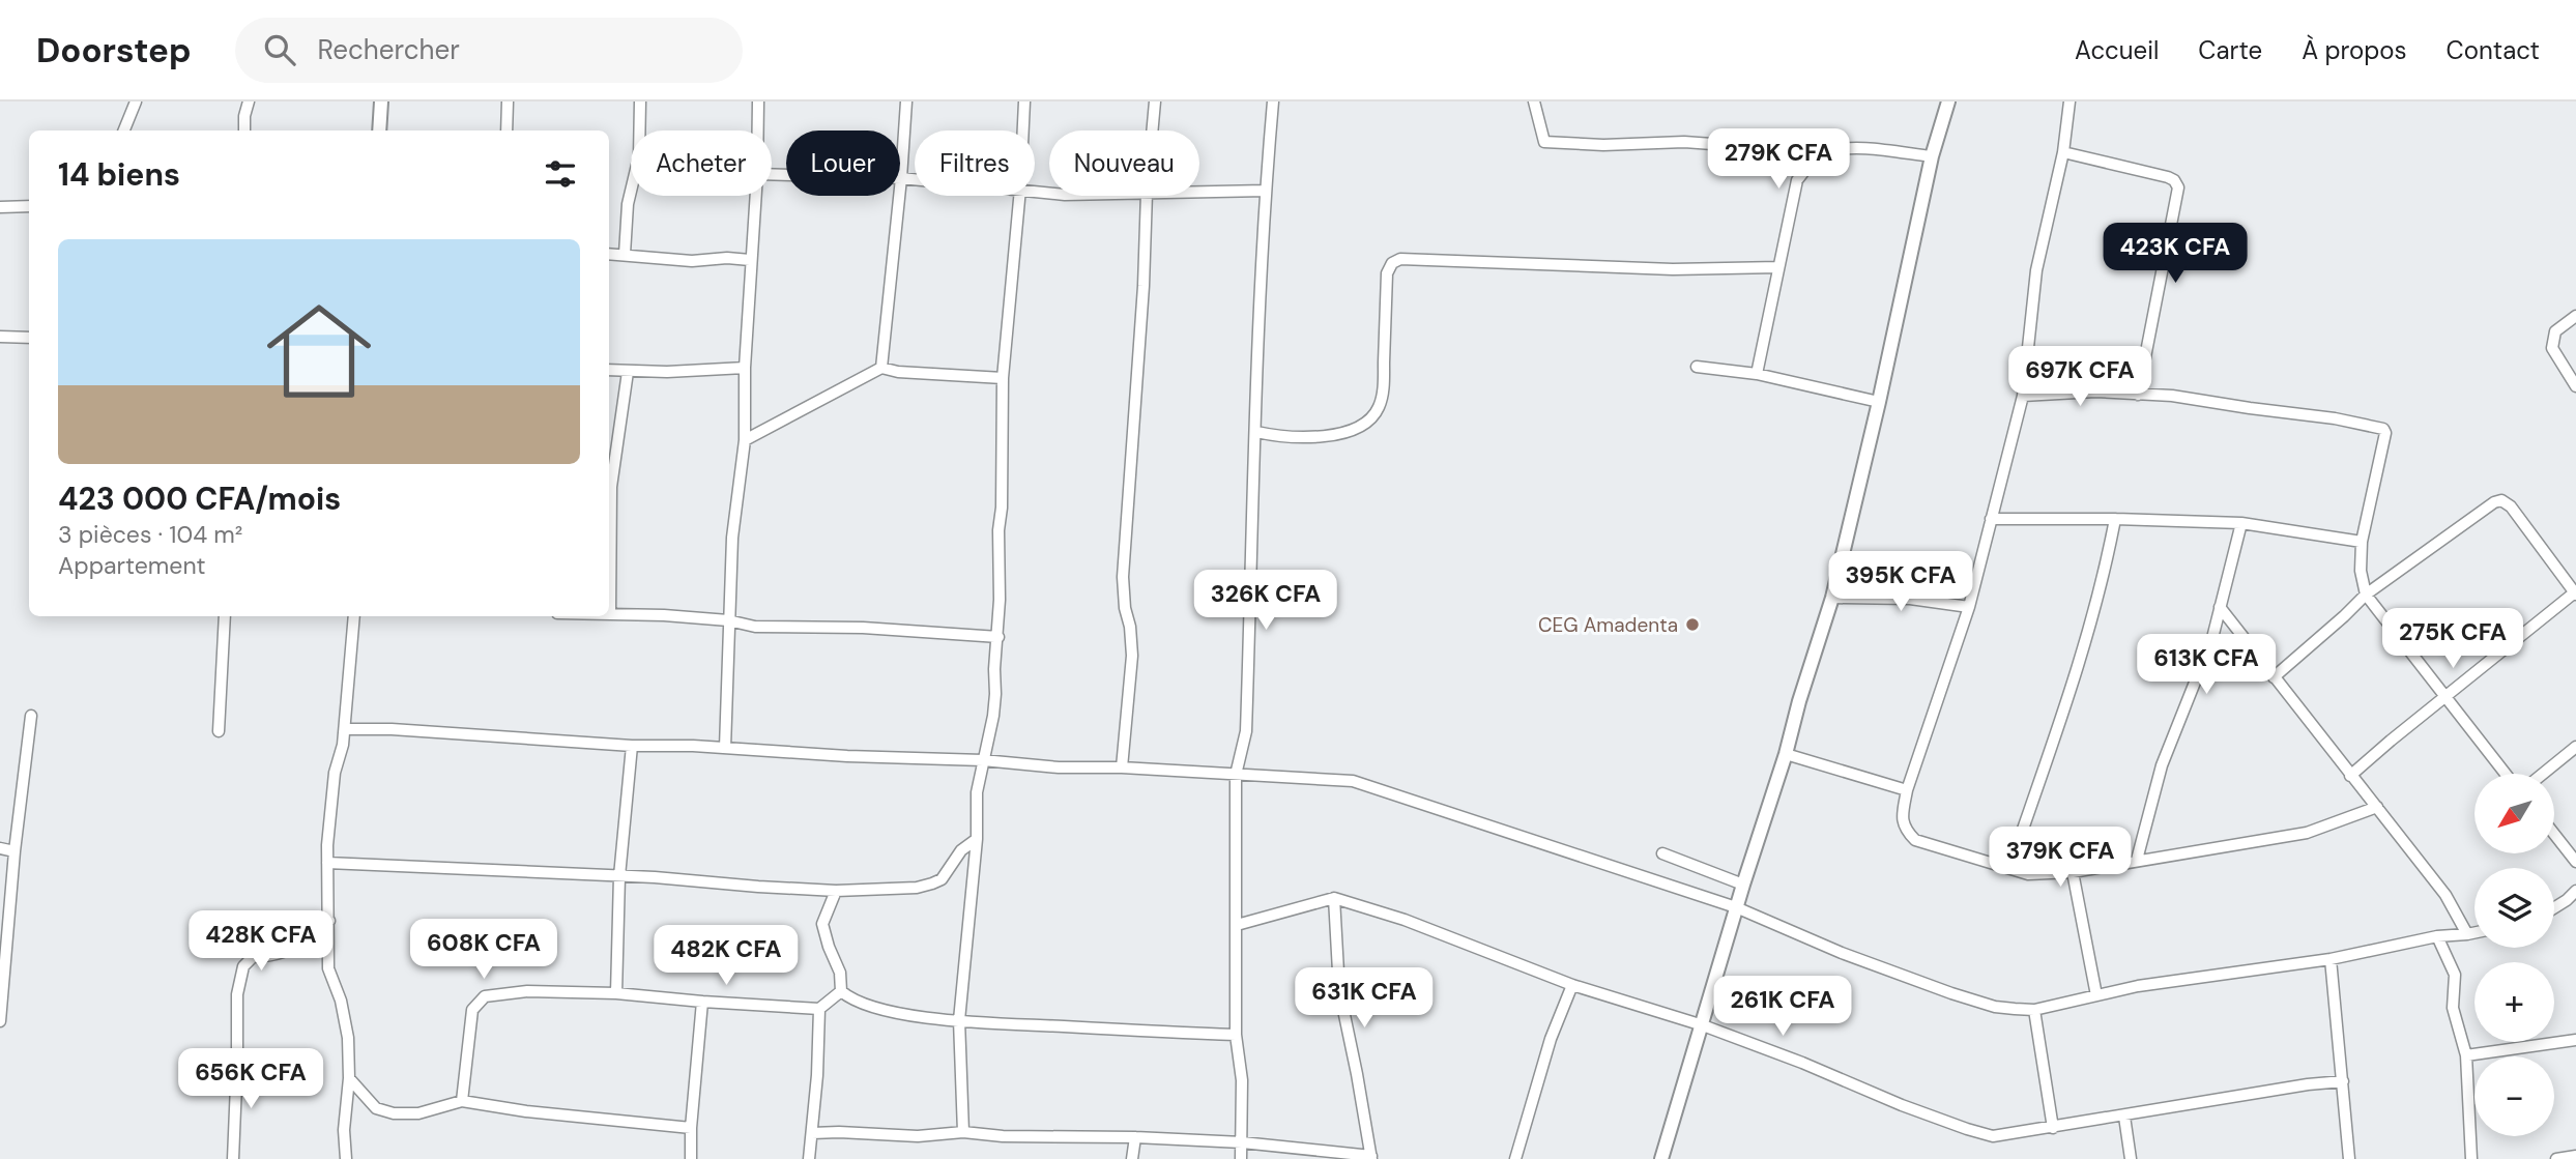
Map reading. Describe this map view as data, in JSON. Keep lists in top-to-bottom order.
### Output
{
  "places": ["CEG Amadenta"],
  "north": "bottom left",
  "page": {
    "header": "Doorstep",
    "search": "Rechercher",
    "nav": [
      "Accueil",
      "Carte",
      "À propos",
      "Contact"
    ],
    "price": [
      "279K CFA",
      "423K CFA",
      "697K CFA",
      "395K CFA",
      "326K CFA",
      "275K CFA",
      "613K CFA",
      "379K CFA",
      "428K CFA",
      "608K CFA",
      "482K CFA",
      "631K CFA",
      "261K CFA",
      "656K CFA"
    ],
    "chip": [
      "Acheter",
      "Louer",
      "Filtres",
      "Nouveau"
    ],
    "heading": "14 biens",
    "list": [
      {
        "name": "423 000 CFA/mois",
        "note": "3 pièces · 104 m² · Appartement"
      }
    ],
    "map_buttons": ["+", "−"]
  }
}
